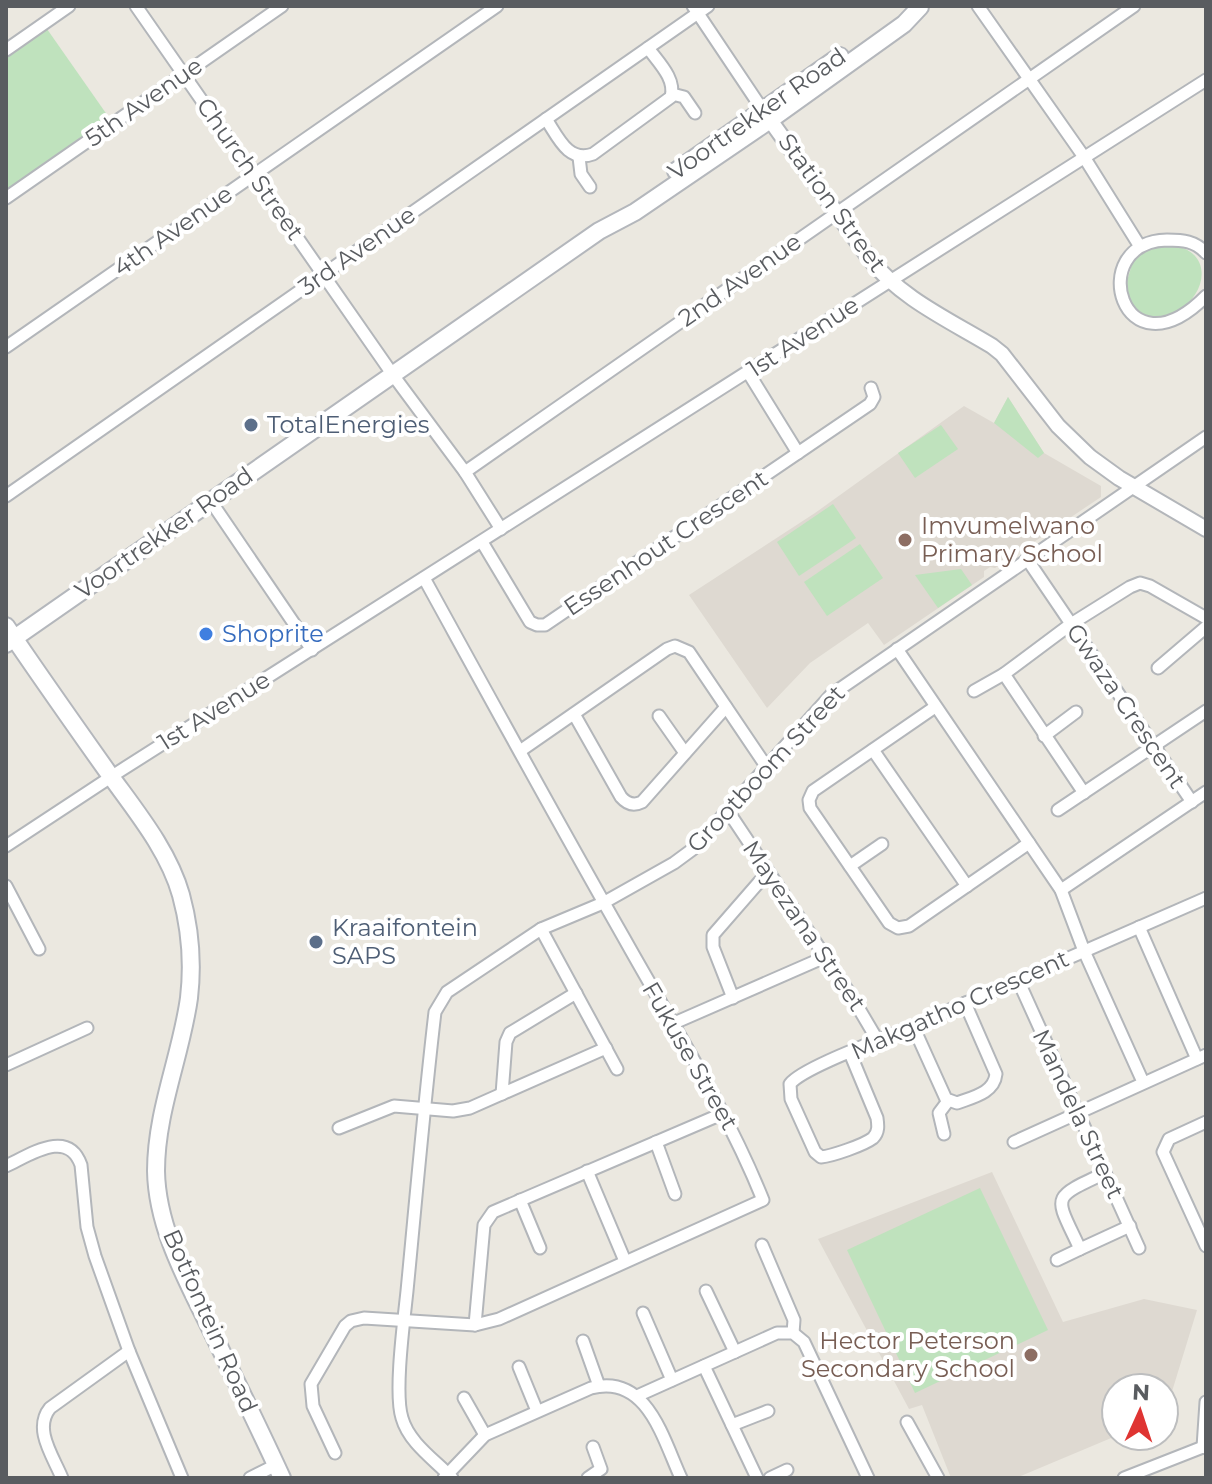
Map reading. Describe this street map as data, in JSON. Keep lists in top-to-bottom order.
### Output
{
  "streets": {
    "main road": ["Voortrekker Road", "Botfontein Road"],
    "street": [
      "5th Avenue",
      "Church Street",
      "Station Street",
      "4th Avenue",
      "3rd Avenue",
      "2nd Avenue",
      "1st Avenue",
      "Essenhout Crescent",
      "Gwaza Crescent",
      "Grootboom Street",
      "Mayezana Street",
      "Makgatho Crescent",
      "Fukuse Street",
      "Mandela Street"
    ]
  },
  "crossings": [
    ["5th Avenue", "Church Street"],
    ["Voortrekker Road", "Church Street"],
    ["Voortrekker Road", "Station Street"],
    ["Voortrekker Road", "Botfontein Road"],
    ["Church Street", "4th Avenue"],
    ["Church Street", "3rd Avenue"],
    ["Church Street", "2nd Avenue"],
    ["Church Street", "1st Avenue"],
    ["Station Street", "3rd Avenue"],
    ["Station Street", "2nd Avenue"],
    ["Station Street", "1st Avenue"],
    ["Station Street", "Grootboom Street"],
    ["1st Avenue", "Essenhout Crescent"],
    ["1st Avenue", "Fukuse Street"],
    ["1st Avenue", "Botfontein Road"],
    ["Gwaza Crescent", "Grootboom Street"],
    ["Grootboom Street", "Mayezana Street"],
    ["Grootboom Street", "Fukuse Street"],
    ["Mayezana Street", "Makgatho Crescent"],
    ["Makgatho Crescent", "Mandela Street"]
  ],
  "places": [
    "TotalEnergies",
    "Imvumelwano Primary School",
    "Shoprite",
    "Kraaifontein SAPS",
    "Hector Peterson Secondary School"
  ],
  "north": "top"
}
